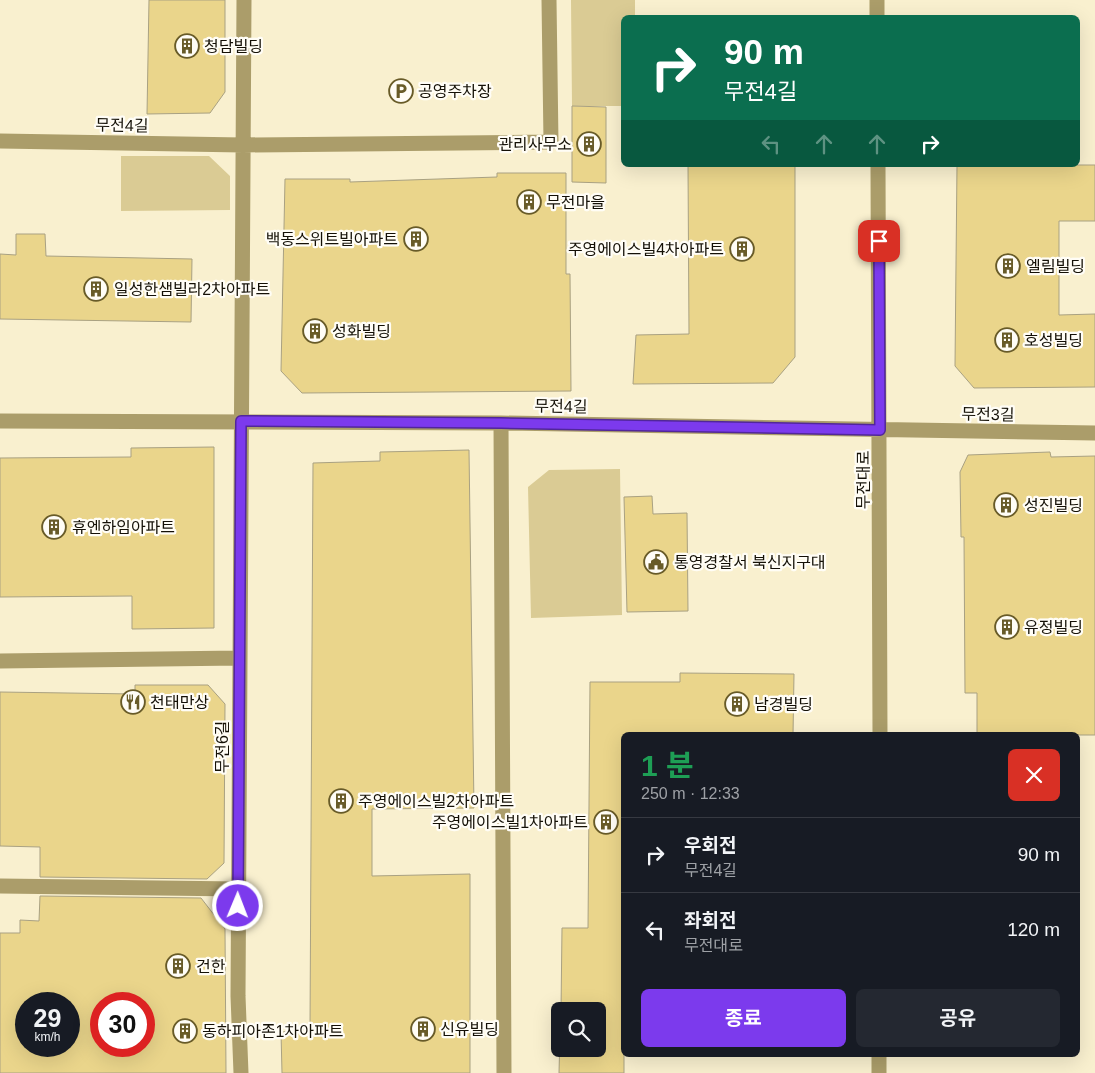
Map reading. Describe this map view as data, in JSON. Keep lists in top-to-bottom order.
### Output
{
  "streets": {
    "street": [
      "무전4길",
      "무전3길",
      "무전대로",
      "무전6길"
    ]
  },
  "crossings": [
    ["무전4길", "무전3길"],
    ["무전4길", "무전대로"],
    ["무전4길", "무전6길"],
    ["무전3길", "무전대로"]
  ],
  "places": {
    "building": [
      "청담빌딩",
      "관리사무소",
      "무전마을",
      "백동스위트빌아파트",
      "주영에이스빌4차아파트",
      "엘림빌딩",
      "일성한샘빌라2차아파트",
      "성화빌딩",
      "호성빌딩",
      "성진빌딩",
      "휴엔하임아파트",
      "유정빌딩",
      "남경빌딩",
      "주영에이스빌2차아파트",
      "주영에이스빌1차아파트",
      "건한",
      "신유빌딩",
      "동하피아존1차아파트"
    ],
    "parking": ["공영주차장"],
    "public building": ["통영경찰서 북신지구대"],
    "restaurant": ["천태만상"]
  },
  "page": {
    "turn": ["90 m", "무전4길"],
    "heading": ["1 분", "250 m · 12:33"],
    "list": [
      {
        "name": "우회전",
        "note": "무전4길",
        "value": "90 m"
      },
      {
        "name": "좌회전",
        "note": "무전대로",
        "value": "120 m"
      }
    ],
    "buttons": ["종료", "공유"],
    "speed": "29 km/h",
    "limit": "30"
  }
}
